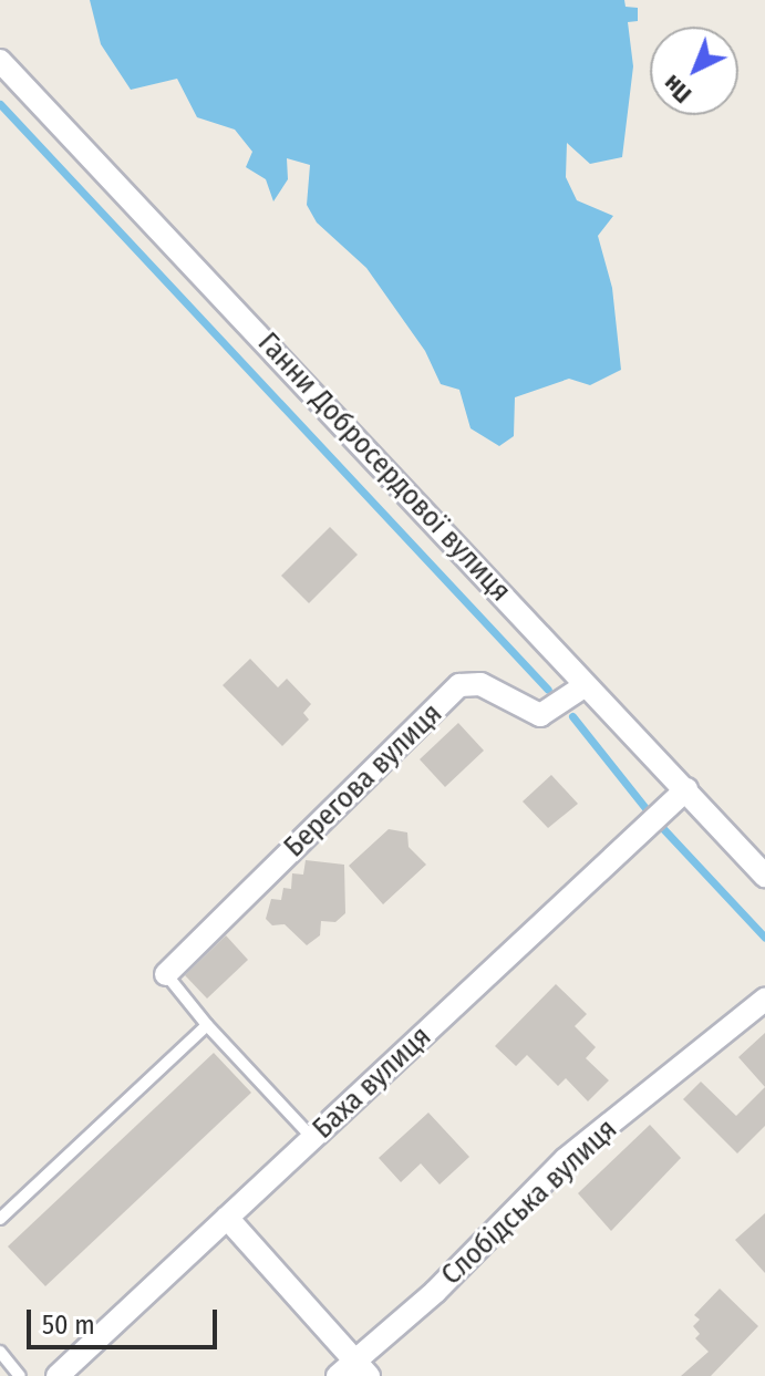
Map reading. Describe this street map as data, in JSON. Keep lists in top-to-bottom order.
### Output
{
  "streets": {
    "street": [
      "Ганни Добросердової вулиця",
      "Берегова вулиця",
      "Баха вулиця",
      "Слобідська вулиця"
    ]
  },
  "crossings": [
    ["Ганни Добросердової вулиця", "Берегова вулиця"],
    ["Ганни Добросердової вулиця", "Баха вулиця"]
  ],
  "scale_bar": "50 m",
  "north": "bottom left"
}
